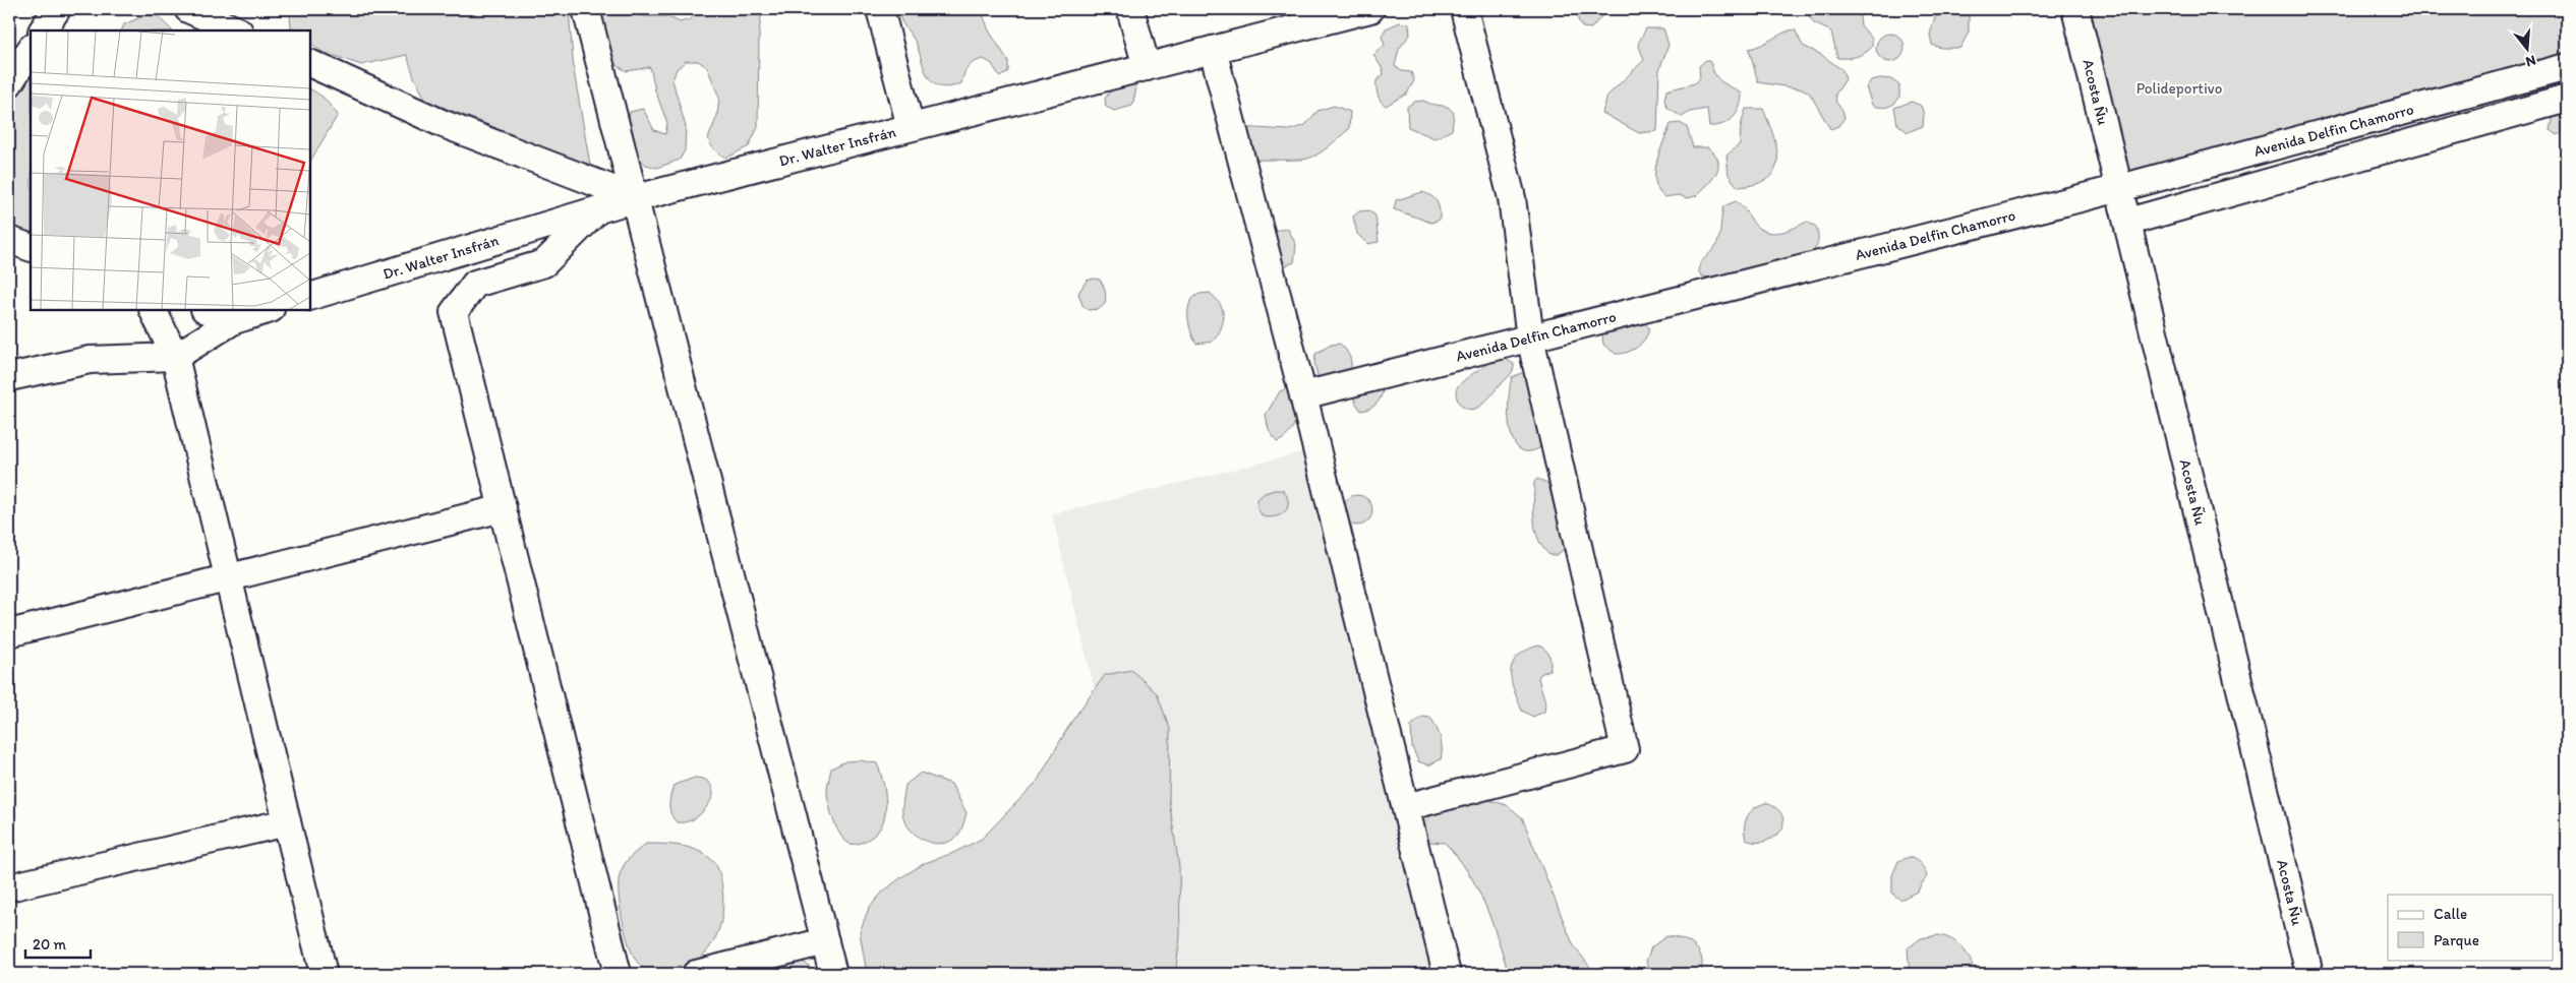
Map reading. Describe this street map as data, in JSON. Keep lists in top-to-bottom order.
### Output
{
  "streets": {
    "street": ["Acosta Ñu", "Avenida Delfin Chamorro", "Dr. Walter Insfrán"]
  },
  "crossings": [
    ["Acosta Ñu", "Avenida Delfin Chamorro"]
  ],
  "parks": ["Polideportivo"],
  "legend": ["Calle", "Parque"],
  "scale_bar": "20 m",
  "north": "bottom"
}
